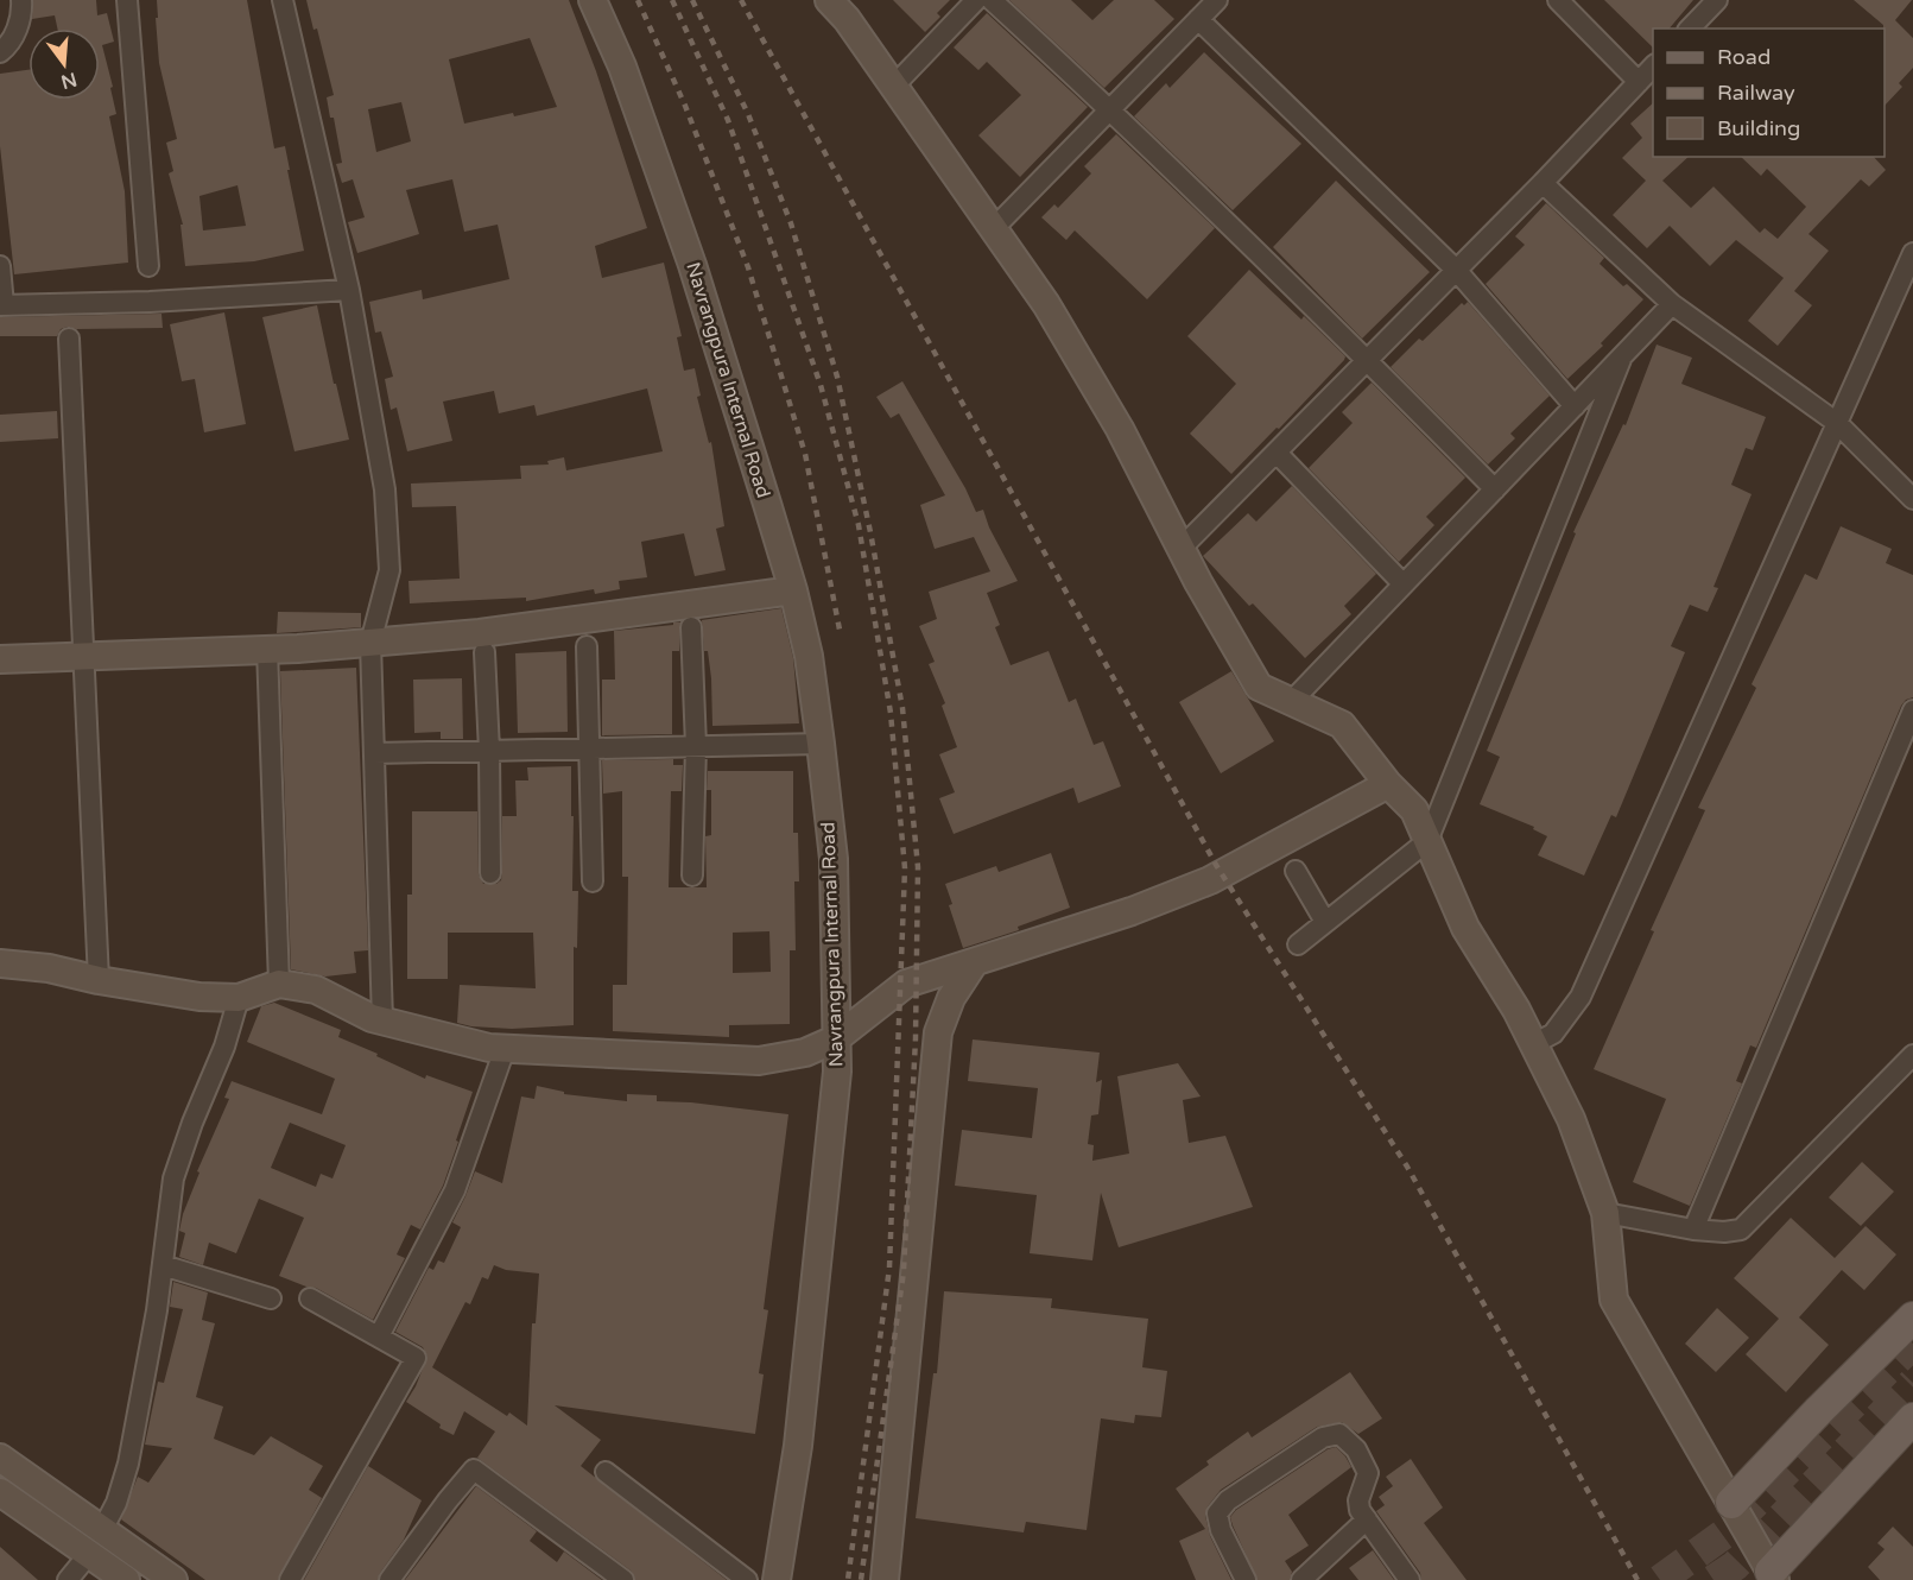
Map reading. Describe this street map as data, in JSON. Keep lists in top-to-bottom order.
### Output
{
  "streets": {
    "street": ["Navrangpura Internal Road"]
  },
  "legend": ["Road", "Railway", "Building"],
  "north": "bottom"
}
